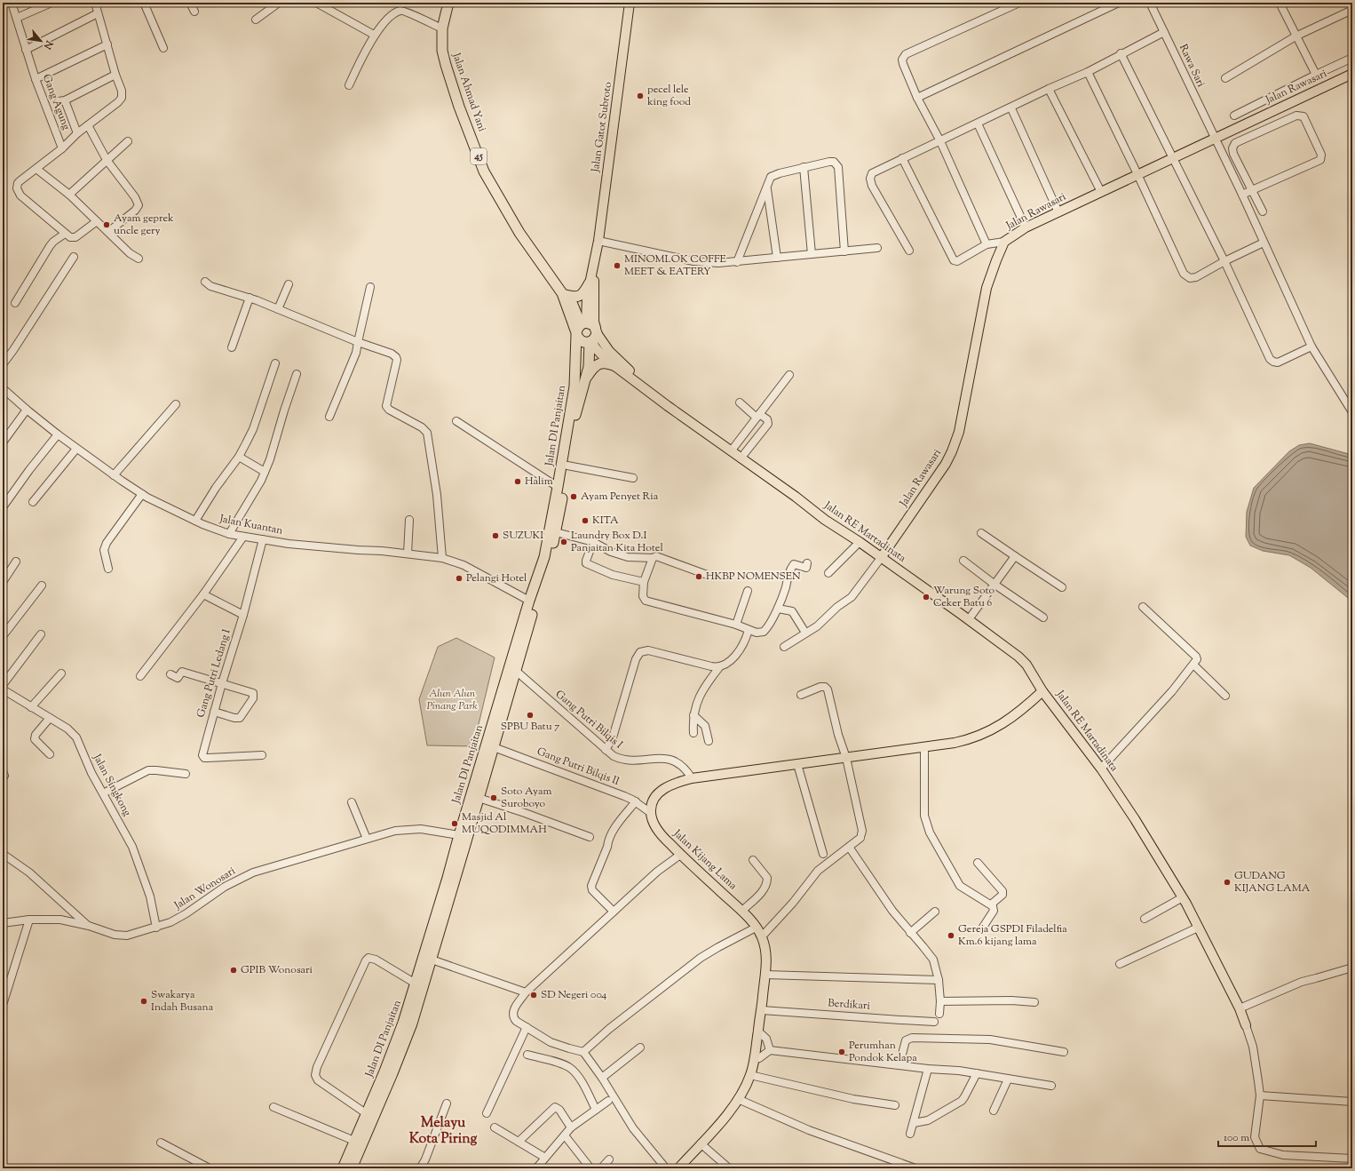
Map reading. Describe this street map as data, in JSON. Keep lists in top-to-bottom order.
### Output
{
  "streets": {
    "highway": ["Jalan Ahmad Yani", "45", "Jalan DI Panjaitan"],
    "main road": [
      "Jalan Rawasari",
      "Jalan Gatot Subroto",
      "Jalan RE Martadinata",
      "Jalan Kijang Lama"
    ],
    "street": [
      "Rawa Sari",
      "Gang Agung",
      "Jalan Kuantan",
      "Gang Putri Ledang I",
      "Gang Putri Bilqis I",
      "Gang Putri Bilqis II",
      "Jalan Singkong",
      "Jalan Wonosari",
      "Berdikari"
    ]
  },
  "crossings": [
    ["Rawa Sari", "Jalan Rawasari"],
    ["Jalan Rawasari", "Jalan RE Martadinata"],
    ["Jalan DI Panjaitan", "Jalan Kuantan"],
    ["Jalan DI Panjaitan", "Jalan RE Martadinata"],
    ["Jalan DI Panjaitan", "Gang Putri Bilqis I"],
    ["Jalan DI Panjaitan", "Gang Putri Bilqis II"],
    ["Jalan DI Panjaitan", "Jalan Wonosari"],
    ["Jalan Kuantan", "Gang Putri Ledang I"],
    ["Gang Putri Bilqis II", "Jalan Kijang Lama"],
    ["Jalan Singkong", "Jalan Wonosari"],
    ["Jalan Kijang Lama", "Berdikari"]
  ],
  "districts": ["Melayu Kota Piring"],
  "parks": ["Alun Alun Pinang Park"],
  "places": [
    "pecel lele king food",
    "Ayam geprek uncle gery",
    "MINOMLOK COFFE MEET & EATERY",
    "Halim",
    "Ayam Penyet Ria",
    "KITA",
    "SUZUKI",
    "Laundry Box D.I Panjaitan Kita Hotel",
    "HKBP NOMENSEN",
    "Pelangi Hotel",
    "Warung Soto Ceker Batu 6",
    "SPBU Batu 7",
    "Soto Ayam Suroboyo",
    "Masjid Al MUQODIMMAH",
    "GUDANG KIJANG LAMA",
    "Gereja GSPDI Filadelfia Km.6 kijang lama",
    "GPIB Wonosari",
    "SD Negeri 004",
    "Swakarya Indah Busana",
    "Perumhan Pondok Kelapa"
  ],
  "scale_bar": "100 m",
  "north": "bottom right"
}
